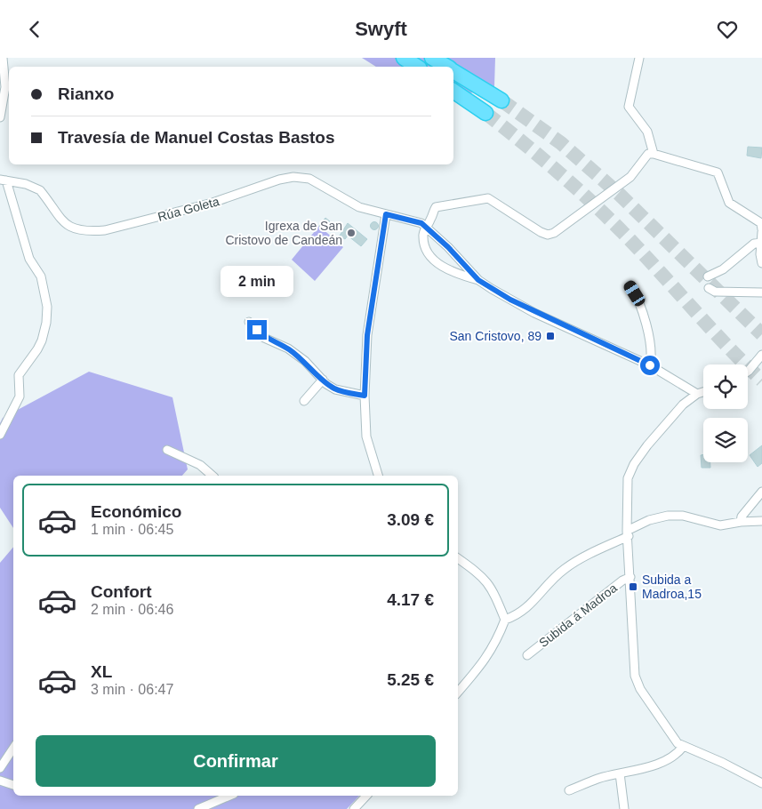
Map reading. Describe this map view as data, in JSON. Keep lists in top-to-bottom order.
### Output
{
  "streets": {
    "street": ["Rúa Goleta", "Subida á Madroa"]
  },
  "places": {
    "other": ["Igrexa de San Cristovo de Candeán"],
    "transit": ["San Cristovo, 89", "Subida a Madroa,15"]
  },
  "page": {
    "header": "Swyft",
    "banner": ["Rianxo", "Travesía de Manuel Costas Bastos"],
    "bubble": "2 min",
    "list": [
      {
        "name": "Económico",
        "note": "1 min · 06:45",
        "value": "3.09 €"
      },
      {
        "name": "Confort",
        "note": "2 min · 06:46",
        "value": "4.17 €"
      },
      {
        "name": "XL",
        "note": "3 min · 06:47",
        "value": "5.25 €"
      }
    ],
    "buttons": "Confirmar"
  }
}
